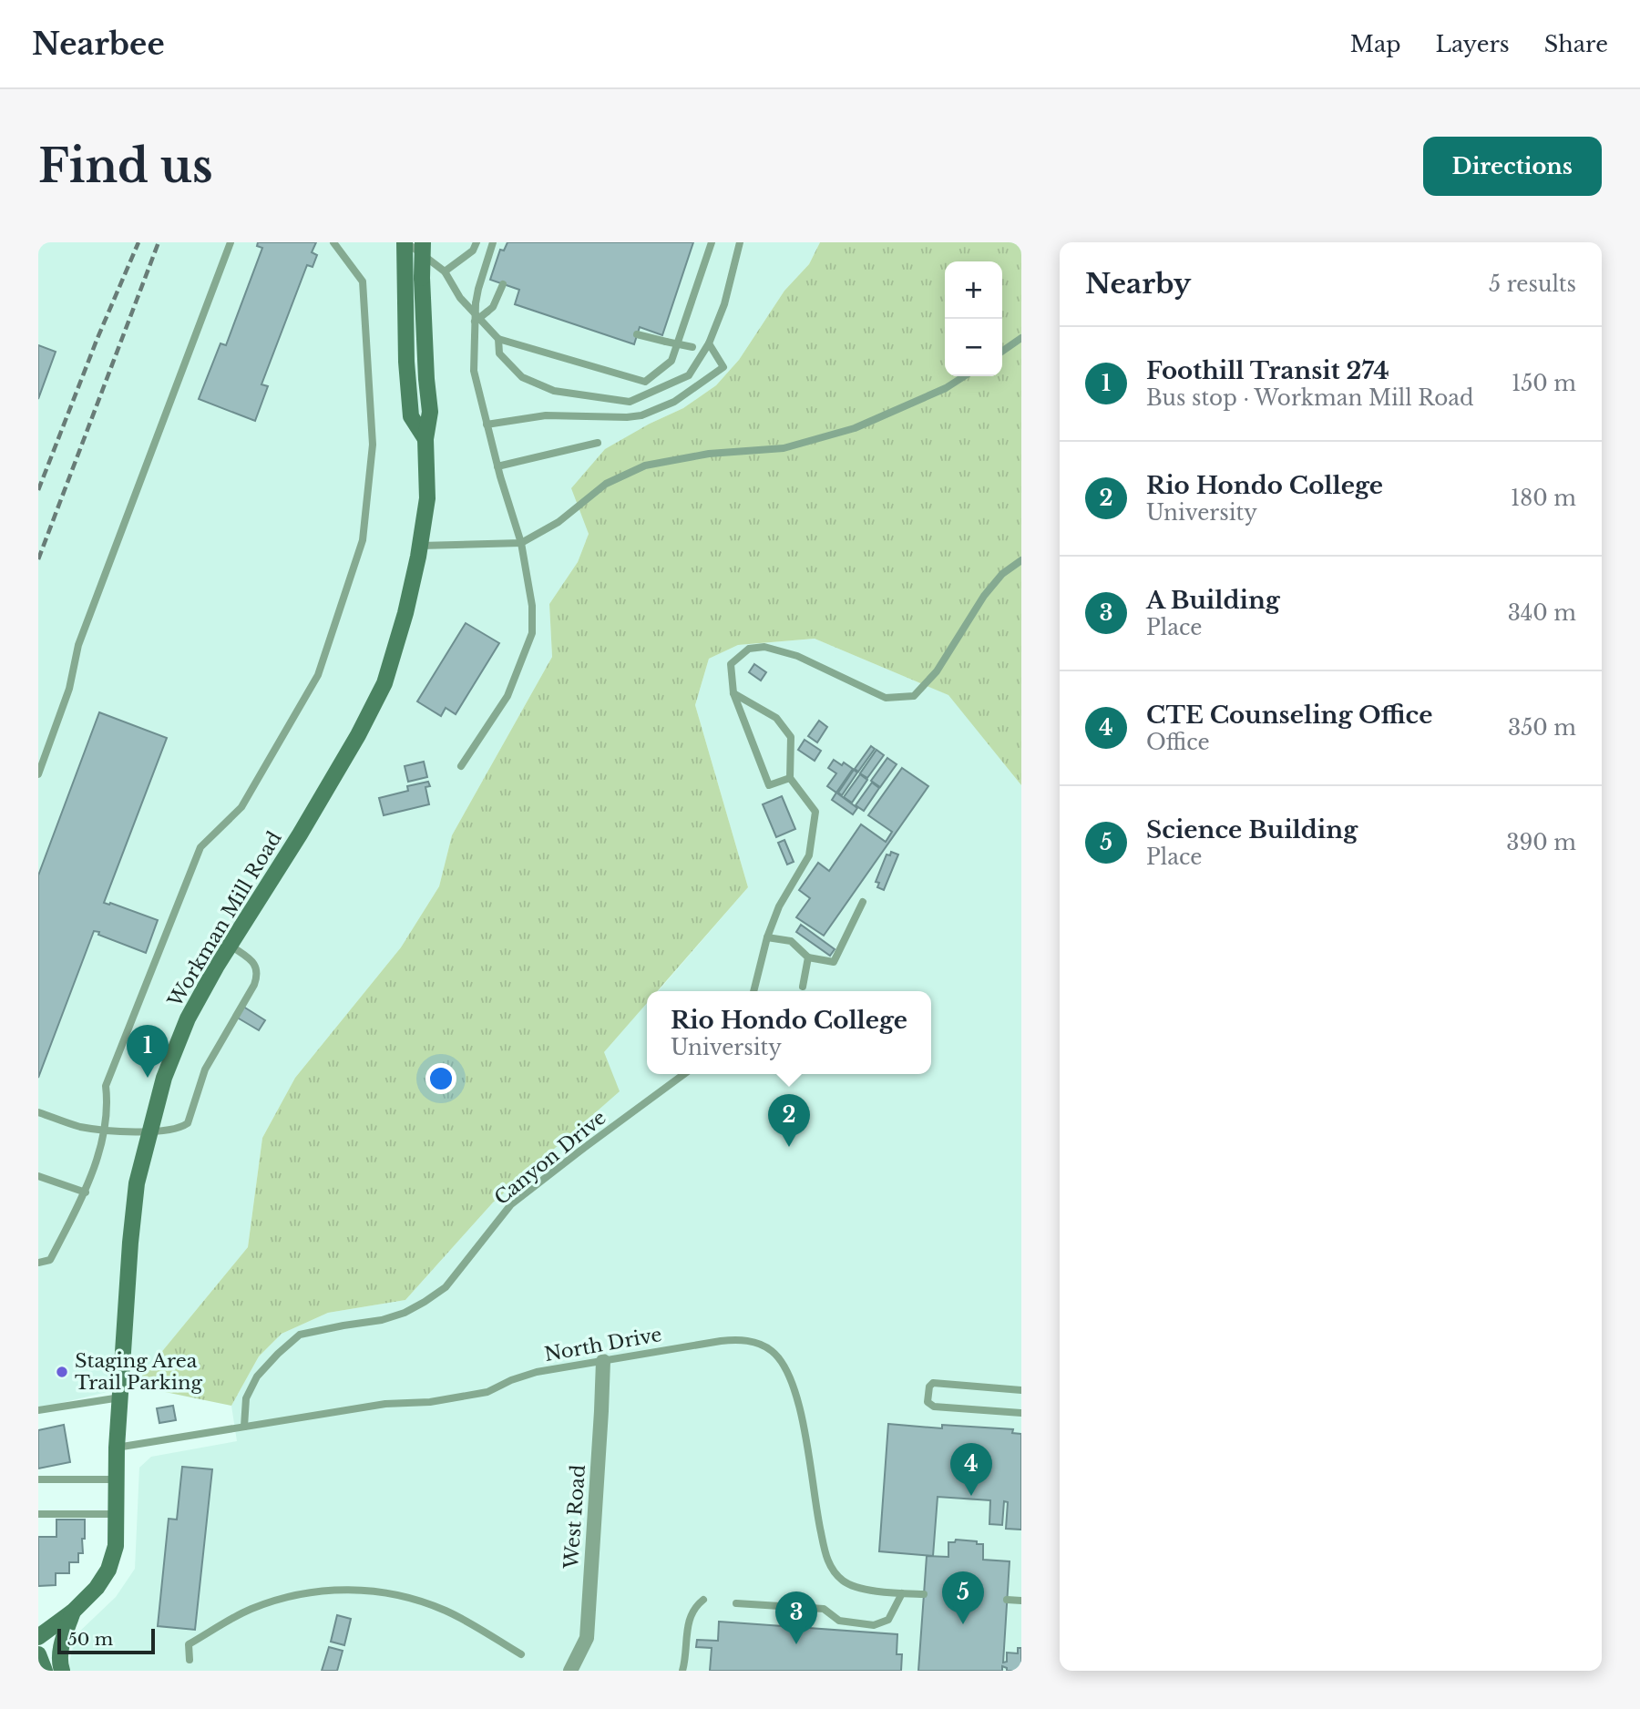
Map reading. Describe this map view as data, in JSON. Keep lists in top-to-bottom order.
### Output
{
  "streets": {
    "street": ["Workman Mill Road", "West Road"],
    "lane": ["Canyon Drive", "North Drive"]
  },
  "crossings": [
    ["Workman Mill Road", "North Drive"],
    ["Canyon Drive", "North Drive"],
    ["North Drive", "West Road"]
  ],
  "places": ["Staging Area Trail Parking"],
  "scale_bar": "50 m",
  "page": {
    "header": "Nearbee",
    "nav": ["Map", "Layers", "Share"],
    "buttons": "Directions",
    "title": "Find us",
    "heading": ["Nearby", "5 results"],
    "map_buttons": ["+", "−"],
    "list": [
      {
        "mark": "1",
        "name": "Foothill Transit 274",
        "note": "Bus stop · Workman Mill Road",
        "value": "150 m"
      },
      {
        "mark": "2",
        "name": "Rio Hondo College",
        "note": "University",
        "value": "180 m"
      },
      {
        "mark": "3",
        "name": "A Building",
        "note": "Place",
        "value": "340 m"
      },
      {
        "mark": "4",
        "name": "CTE Counseling Office",
        "note": "Office",
        "value": "350 m"
      },
      {
        "mark": "5",
        "name": "Science Building",
        "note": "Place",
        "value": "390 m"
      }
    ],
    "popup": ["Rio Hondo College", "University"],
    "pins": [
      "1",
      "2",
      "4",
      "5",
      "3"
    ],
    "scale": "50 m"
  }
}
